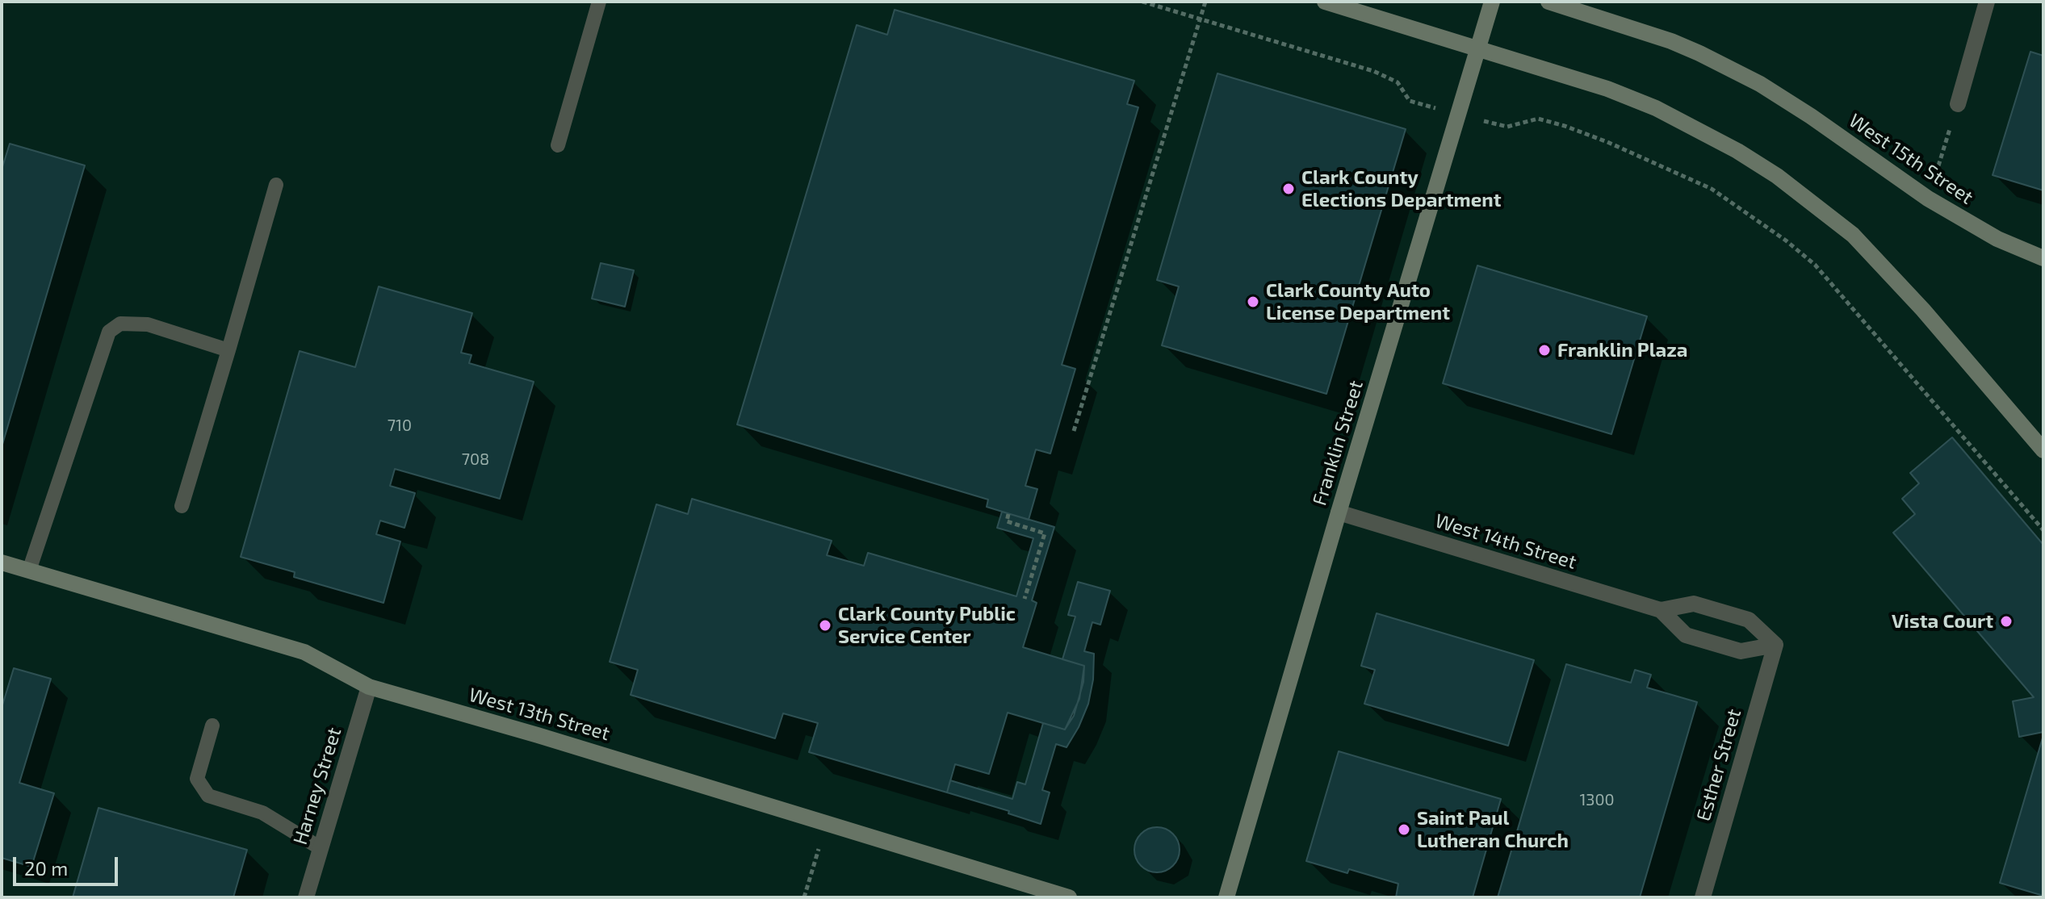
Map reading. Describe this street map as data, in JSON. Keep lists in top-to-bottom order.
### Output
{
  "streets": {
    "street": [
      "West 15th Street",
      "Franklin Street",
      "West 14th Street",
      "West 13th Street",
      "Esther Street",
      "Harney Street"
    ]
  },
  "crossings": [
    ["Franklin Street", "West 14th Street"],
    ["West 14th Street", "Esther Street"],
    ["West 13th Street", "Harney Street"]
  ],
  "places": [
    "Clark County Elections Department",
    "Clark County Auto License Department",
    "Franklin Plaza",
    "Vista Court",
    "Clark County Public Service Center",
    "Saint Paul Lutheran Church"
  ],
  "house_numbers": ["710", "708", "1300"],
  "scale_bar": "20 m"
}
